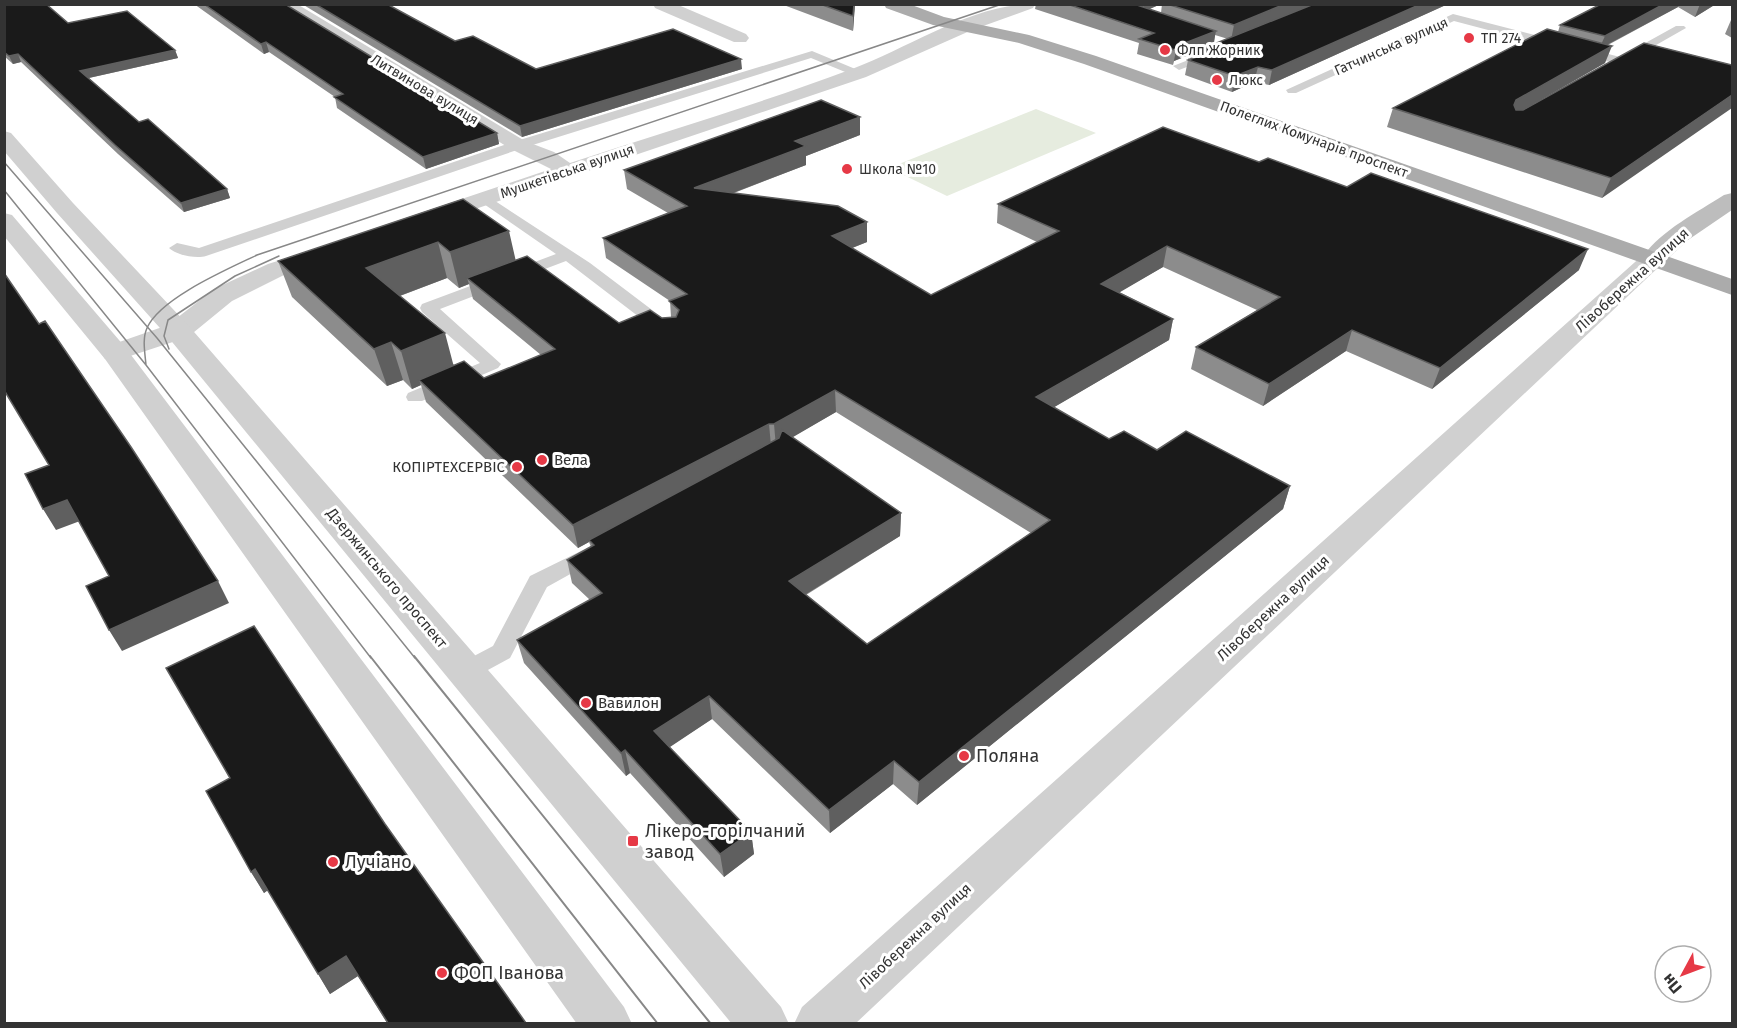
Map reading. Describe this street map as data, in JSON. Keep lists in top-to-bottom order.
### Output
{
  "streets": {
    "main road": ["Полеглих Комунарів проспект", "Лівобережна вулиця"],
    "street": ["Литвинова вулиця", "Мушкетівська вулиця", "Дзержинського проспект"],
    "lane": ["Гатчинська вулиця"]
  },
  "crossings": [
    ["Литвинова вулиця", "Мушкетівська вулиця"],
    ["Полеглих Комунарів проспект", "Мушкетівська вулиця"],
    ["Полеглих Комунарів проспект", "Лівобережна вулиця"]
  ],
  "places": {
    "other": [
      "ТП 274",
      "Флп Жорник",
      "Люкс",
      "Школа №10",
      "Вела",
      "КОПІРТЕХСЕРВІС",
      "Вавилон",
      "Поляна",
      "Лучіано",
      "ФОП Іванова"
    ],
    "transit": ["Лікеро-горілчаний завод"]
  },
  "north": "bottom left"
}
